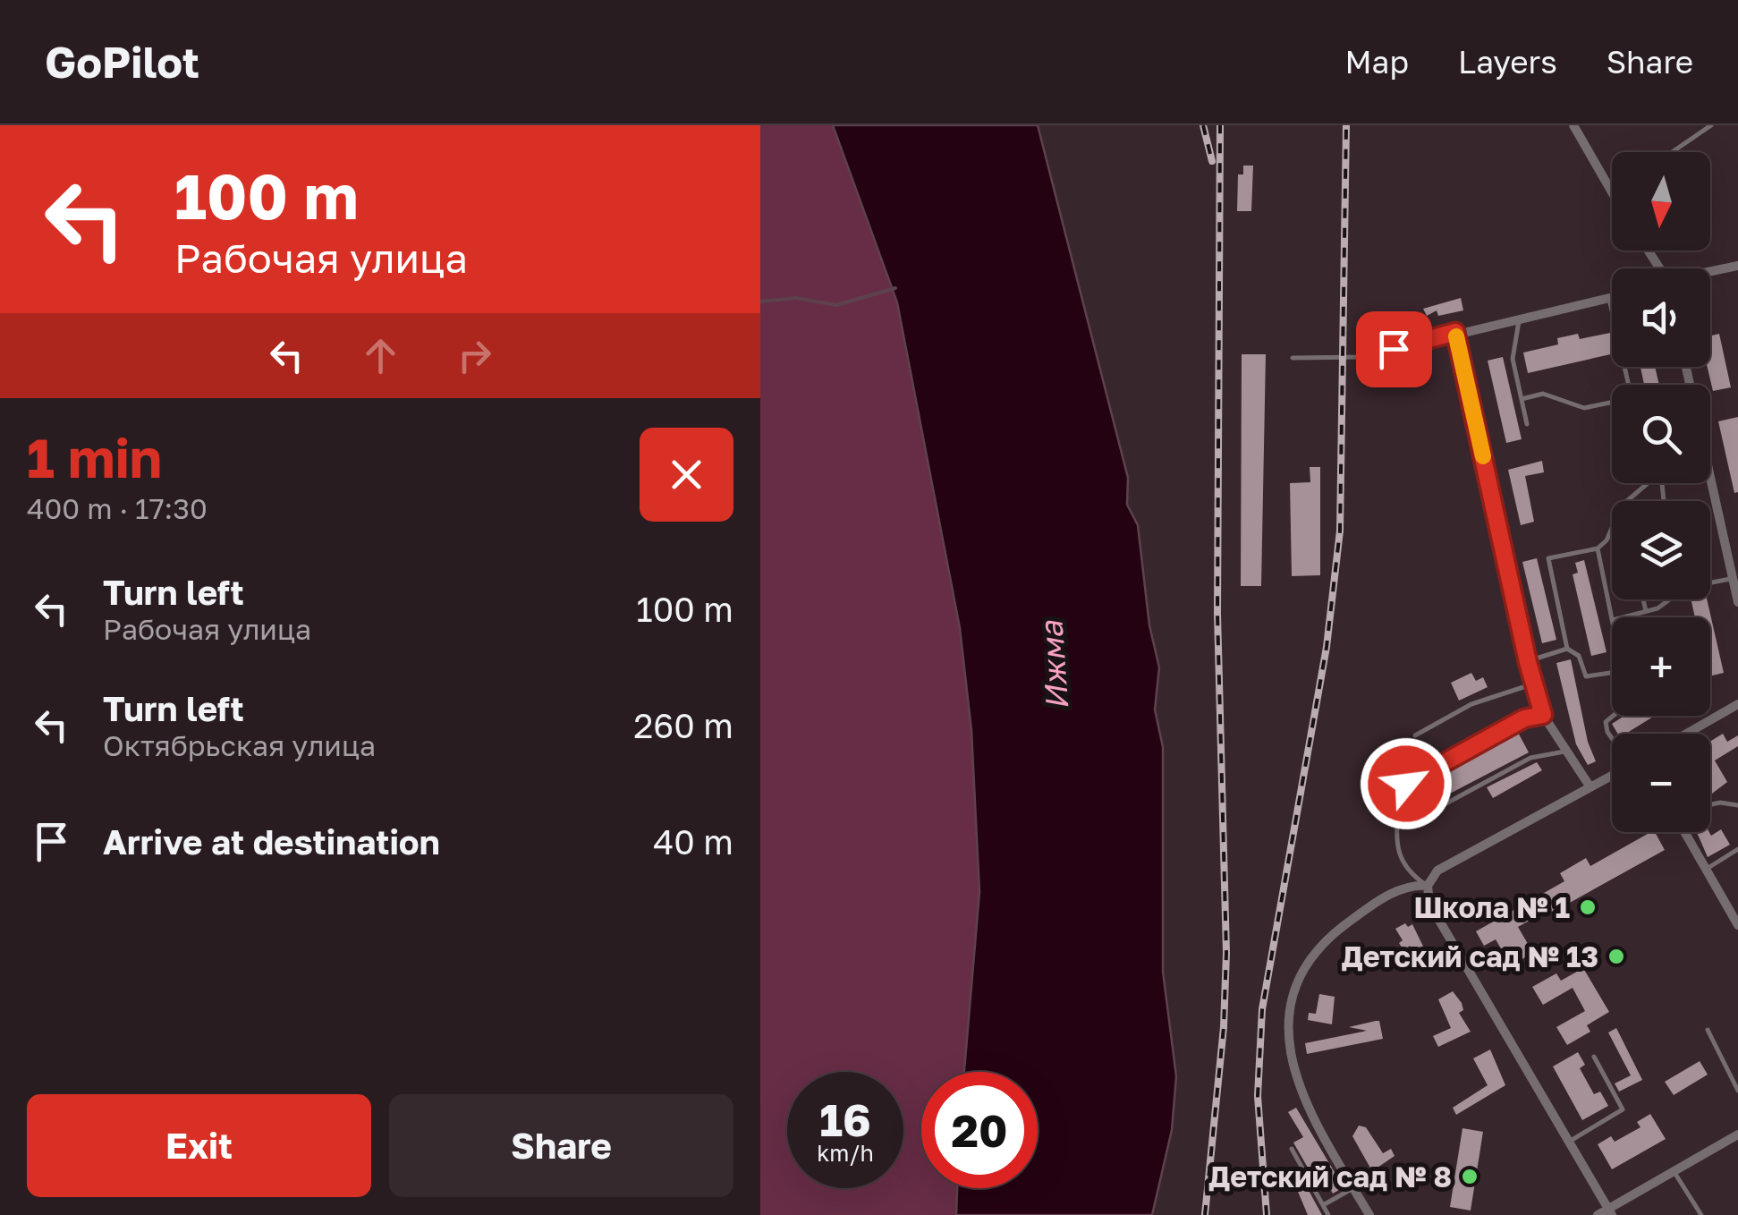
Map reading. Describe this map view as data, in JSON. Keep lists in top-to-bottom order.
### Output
{
  "water": ["Ижма"],
  "places": ["Школа № 1", "Детский сад № 13", "Детский сад № 8"],
  "north": "bottom",
  "page": {
    "header": "GoPilot",
    "nav": ["Map", "Layers", "Share"],
    "turn": ["100 m", "Рабочая улица"],
    "map_buttons": ["+", "−"],
    "heading": ["1 min", "400 m · 17:30"],
    "list": [
      {
        "name": "Turn left",
        "note": "Рабочая улица",
        "value": "100 m"
      },
      {
        "name": "Turn left",
        "note": "Октябрьская улица",
        "value": "260 m"
      },
      {
        "name": "Arrive at destination",
        "value": "40 m"
      }
    ],
    "speed": "16 km/h",
    "limit": "20",
    "buttons": ["Exit", "Share"]
  }
}
